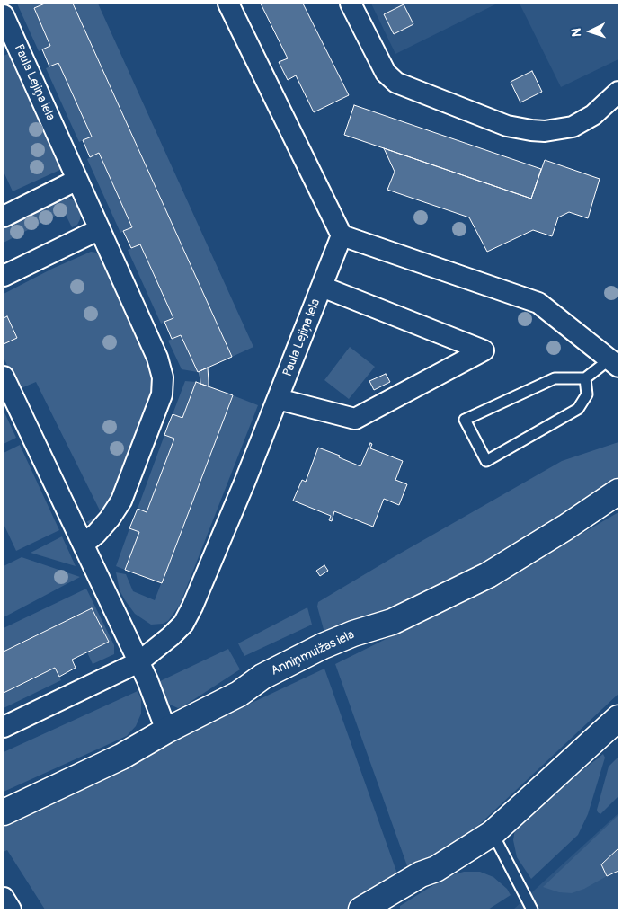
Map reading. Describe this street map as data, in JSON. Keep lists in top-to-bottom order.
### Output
{
  "streets": {
    "street": ["Paula Lejiņa iela", "Anniņmuižas iela"]
  },
  "north": "left"
}
